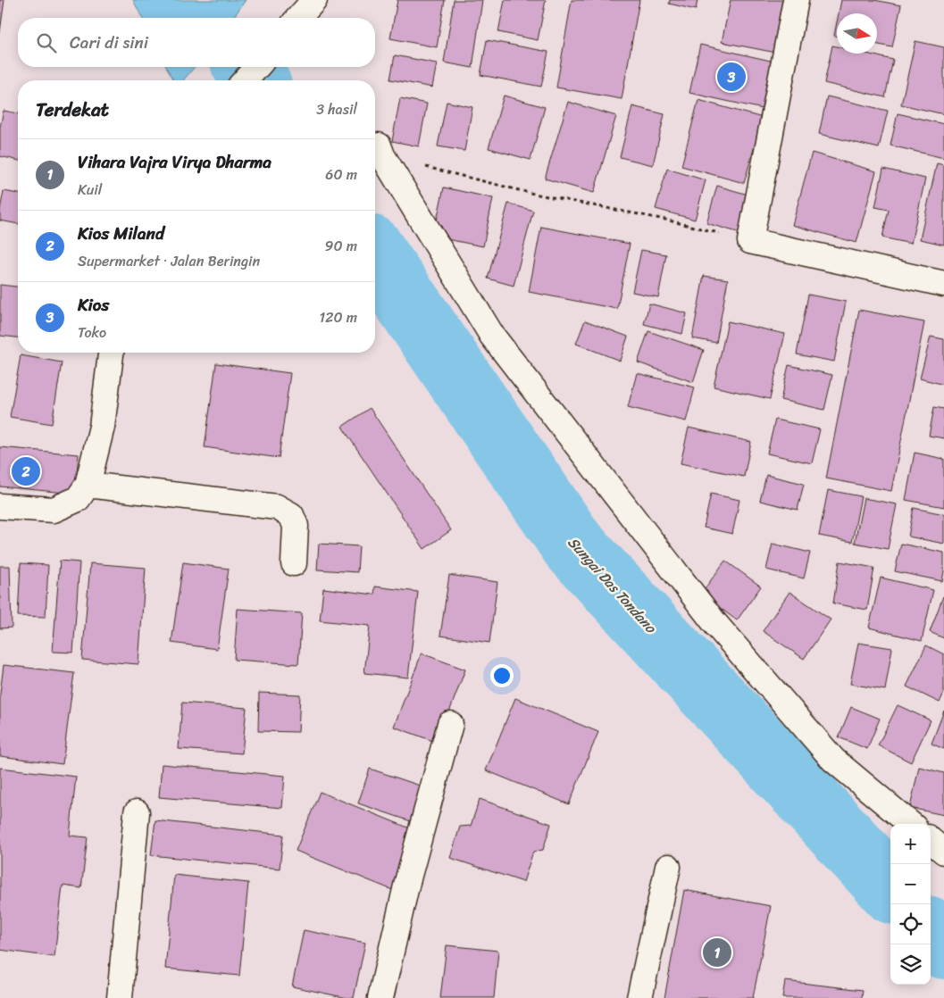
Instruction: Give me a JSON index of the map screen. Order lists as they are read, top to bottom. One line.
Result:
{"water":["Sungai Das Tondano"],"north":"right","page":{"search":"Cari di sini","pins":["3","2","1"],"heading":["Terdekat","3 hasil"],"list":[{"mark":"1","name":"Vihara Vajra Virya Dharma","note":"Kuil","value":"60 m"},{"mark":"2","name":"Kios Miland","note":"Supermarket · Jalan Beringin","value":"90 m"},{"mark":"3","name":"Kios","note":"Toko","value":"120 m"}],"map_buttons":["+","−"]}}
